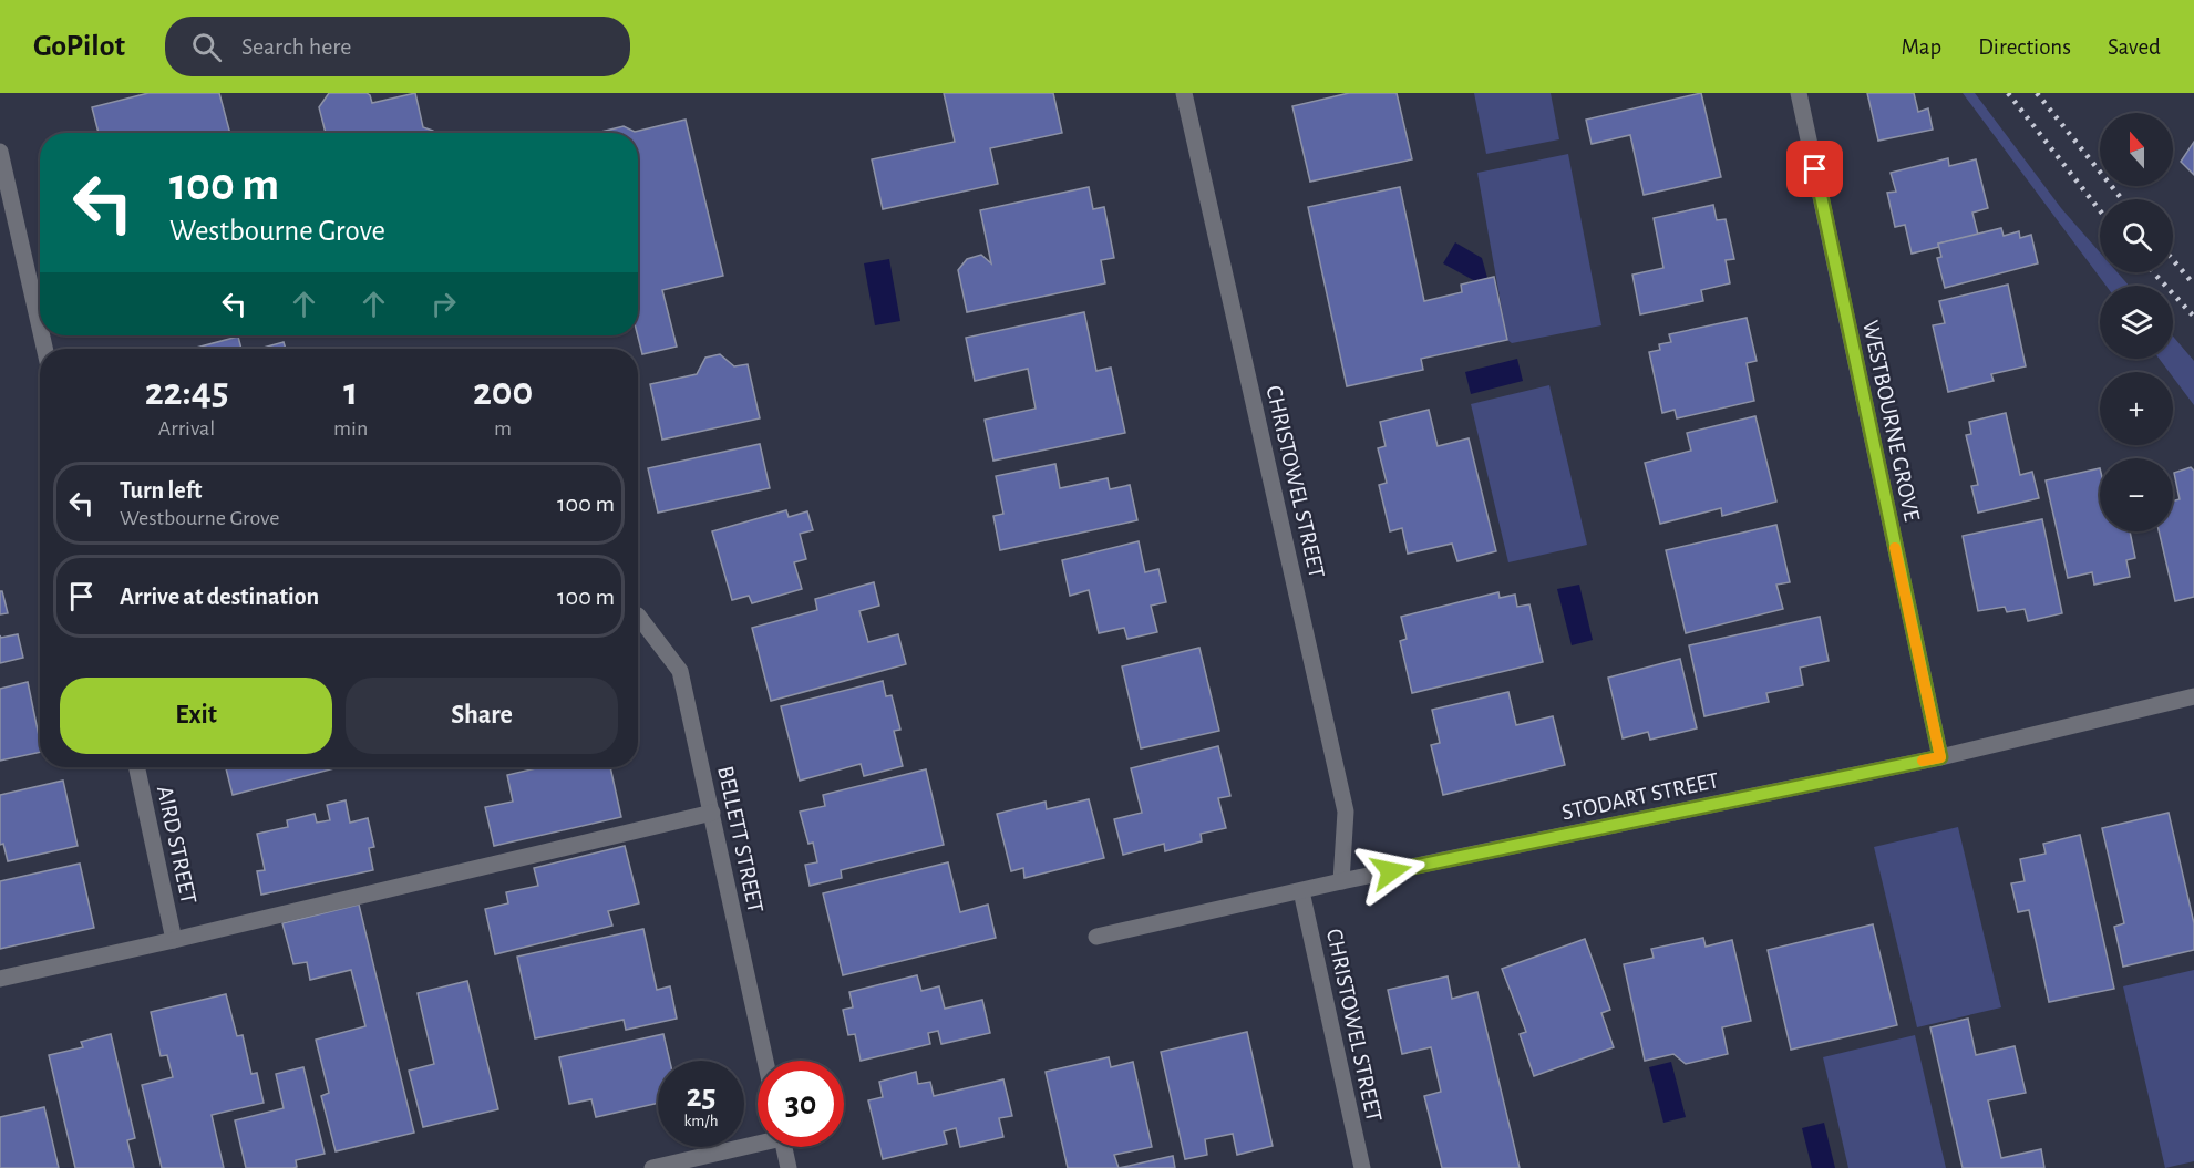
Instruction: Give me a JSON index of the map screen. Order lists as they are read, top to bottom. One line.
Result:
{"streets":{"street":["WESTBOURNE GROVE","CHRISTOWEL STREET","STODART STREET","BELLETT STREET","AIRD STREET"]},"crossings":[["WESTBOURNE GROVE","STODART STREET"],["CHRISTOWEL STREET","STODART STREET"]],"north":"top","page":{"header":"GoPilot","search":"Search here","nav":["Map","Directions","Saved"],"map_buttons":["+","−"],"turn":["100 m","Westbourne Grove"],"eta":["22:45","Arrival","1","min","200","m"],"list":[{"name":"Turn left","note":"Westbourne Grove","value":"100 m"},{"name":"Arrive at destination","value":"100 m"}],"buttons":["Exit","Share"],"speed":"25 km/h","limit":"30"}}
